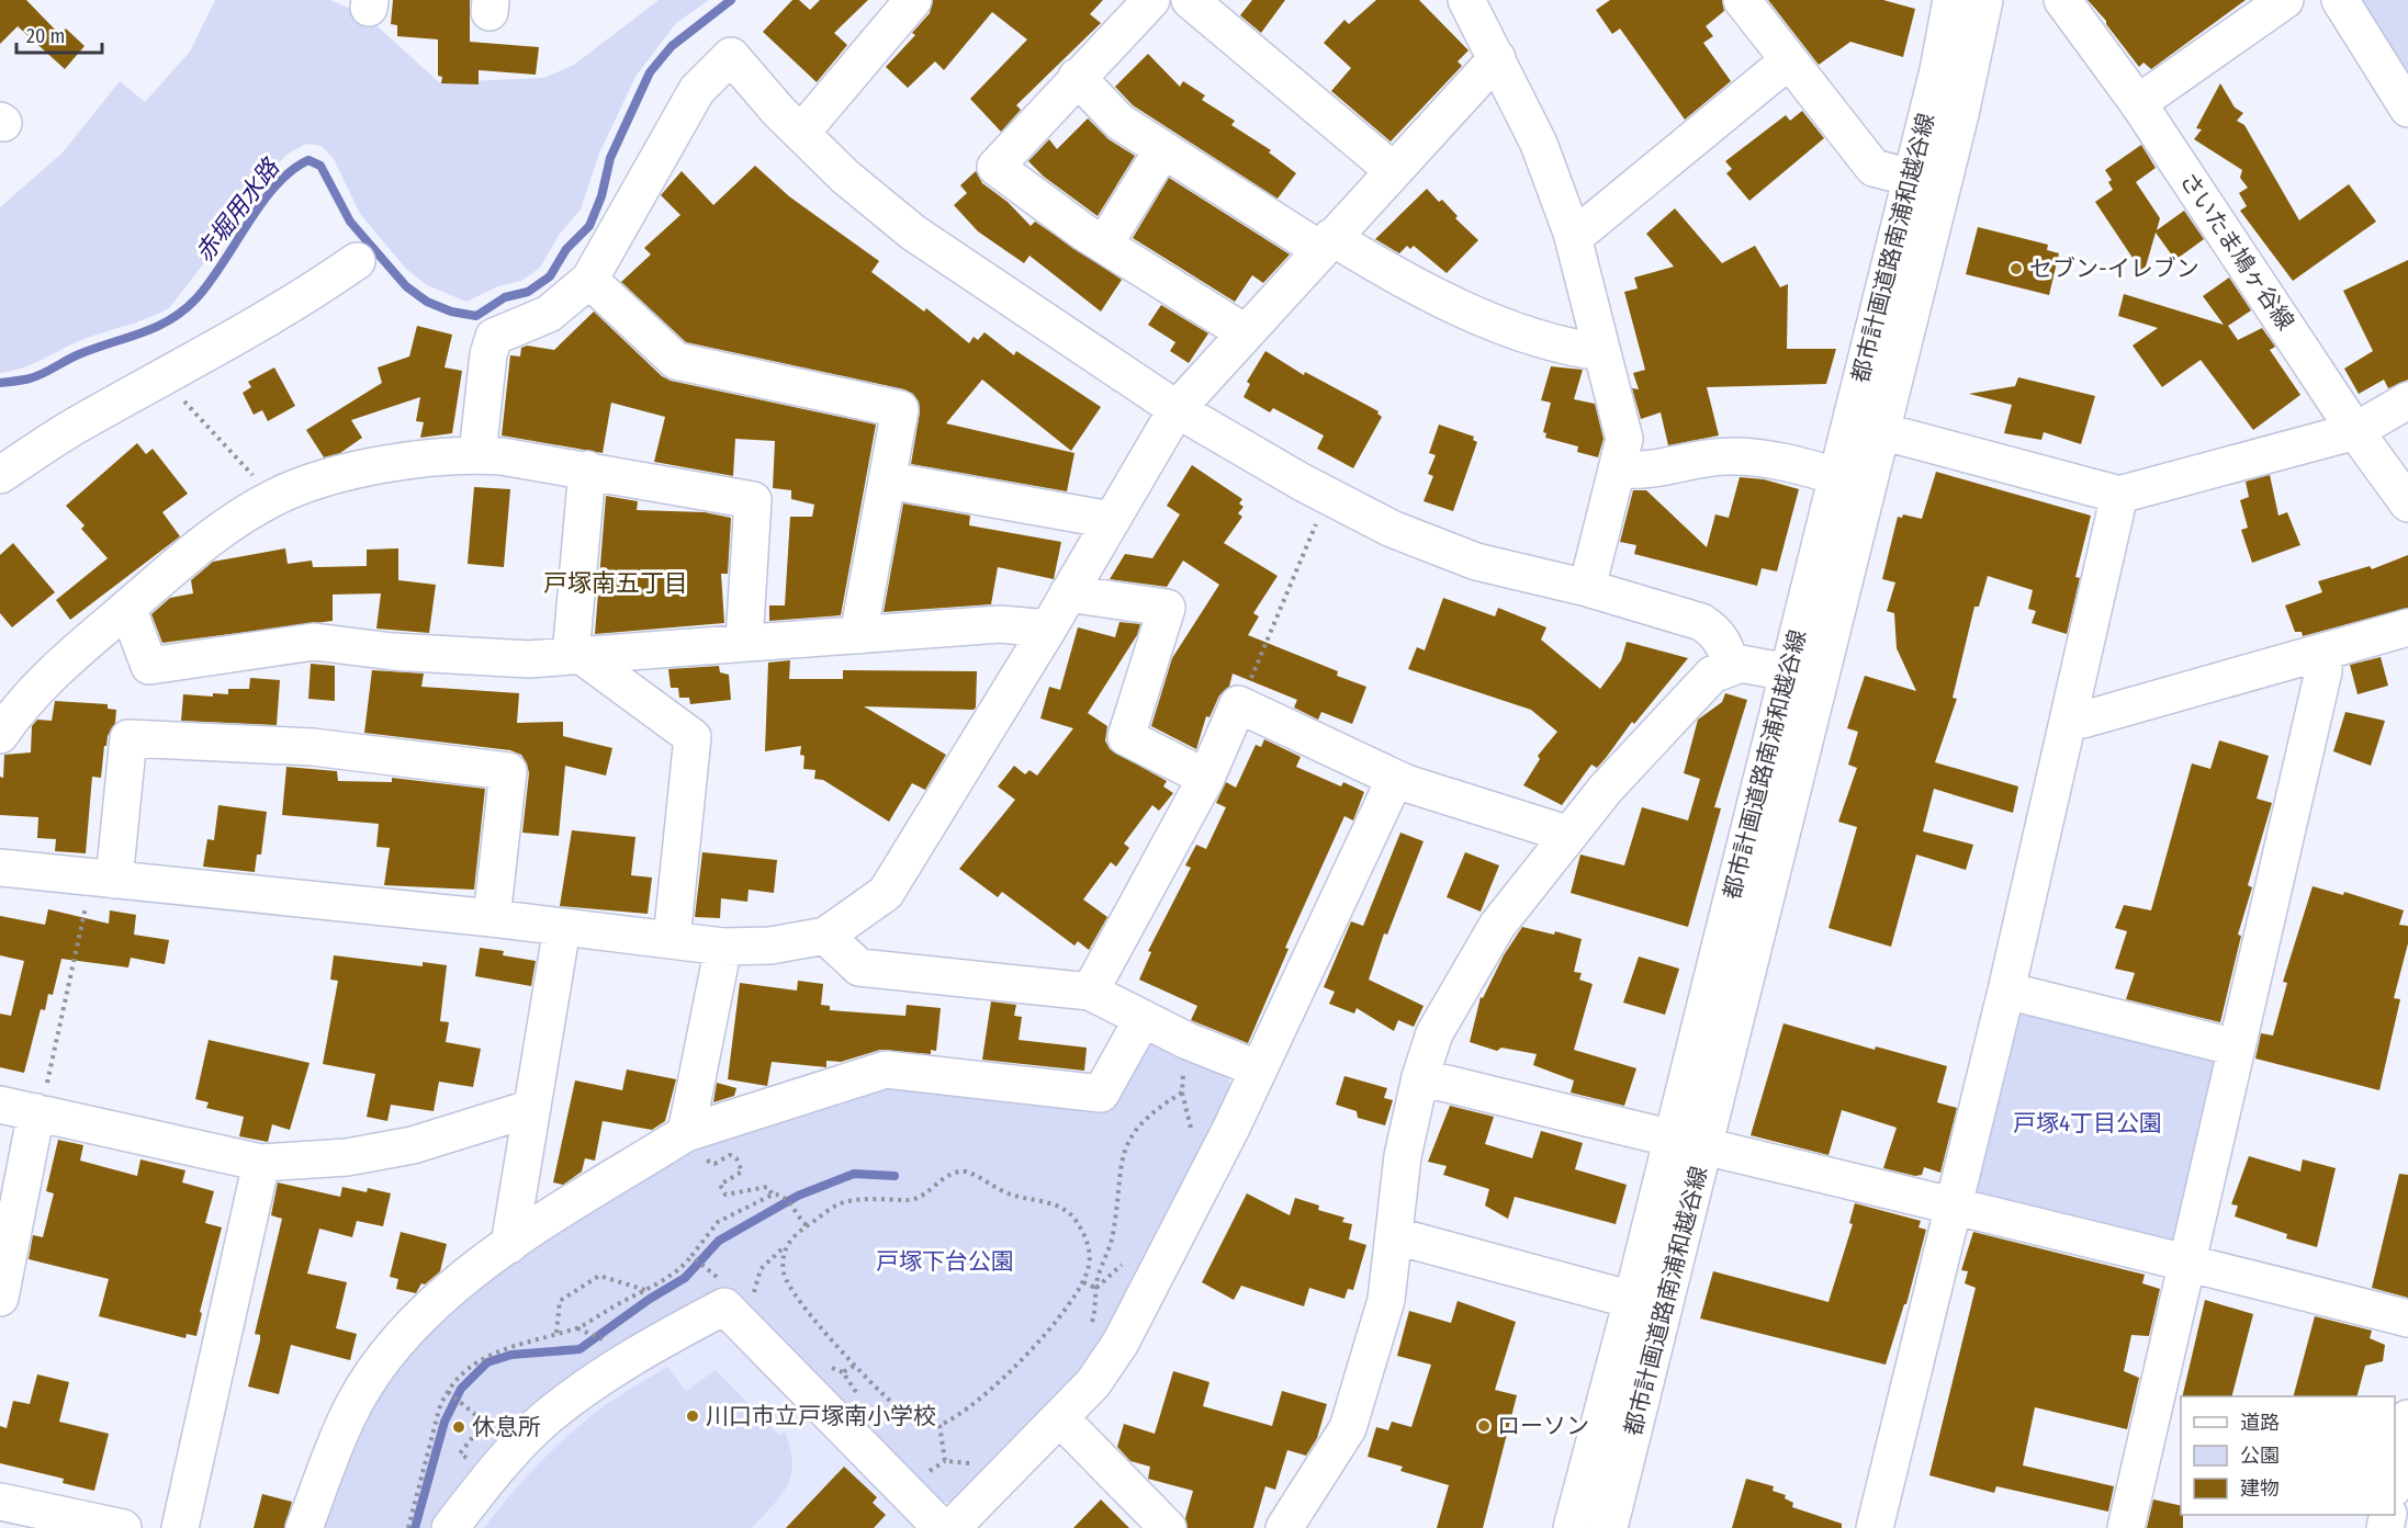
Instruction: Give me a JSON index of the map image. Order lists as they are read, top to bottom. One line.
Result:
{"streets":{"street":["都市計画道路南浦和越谷線","さいたま鳩ヶ谷線"]},"districts":["戸塚南五丁目"],"water":["赤堀用水路"],"parks":["戸塚4丁目公園","戸塚下台公園"],"places":["セブン-イレブン","川口市立戸塚南小学校","ローソン","休息所"],"legend":["道路","公園","建物"],"scale_bar":"20 m"}
